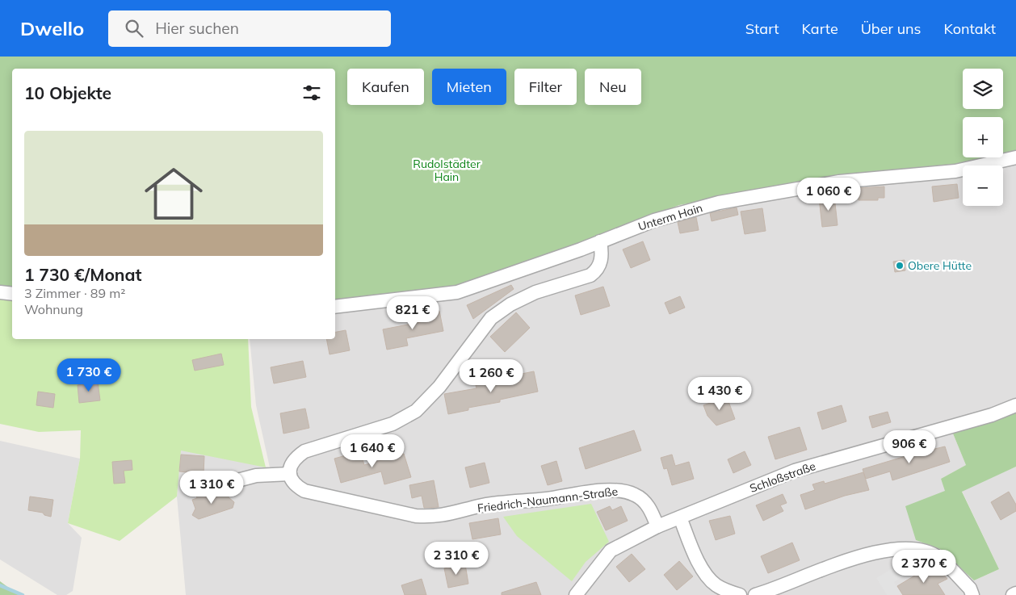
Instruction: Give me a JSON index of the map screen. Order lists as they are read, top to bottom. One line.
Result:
{"streets":{"street":["Unterm Hain","Schloßstraße","Friedrich-Naumann-Straße"]},"crossings":[["Schloßstraße","Friedrich-Naumann-Straße"]],"parks":["Rudolstädter Hain"],"places":["Obere Hütte"],"page":{"header":"Dwello","search":"Hier suchen","nav":["Start","Karte","Über uns","Kontakt"],"map_buttons":["+","−"],"chip":["Kaufen","Mieten","Filter","Neu"],"heading":"10 Objekte","list":[{"name":"1 730 €/Monat","note":"3 Zimmer · 89 m² · Wohnung"}],"price":["1 060 €","821 €","1 730 €","1 260 €","1 430 €","906 €","1 640 €","1 310 €","2 310 €","2 370 €"]}}
